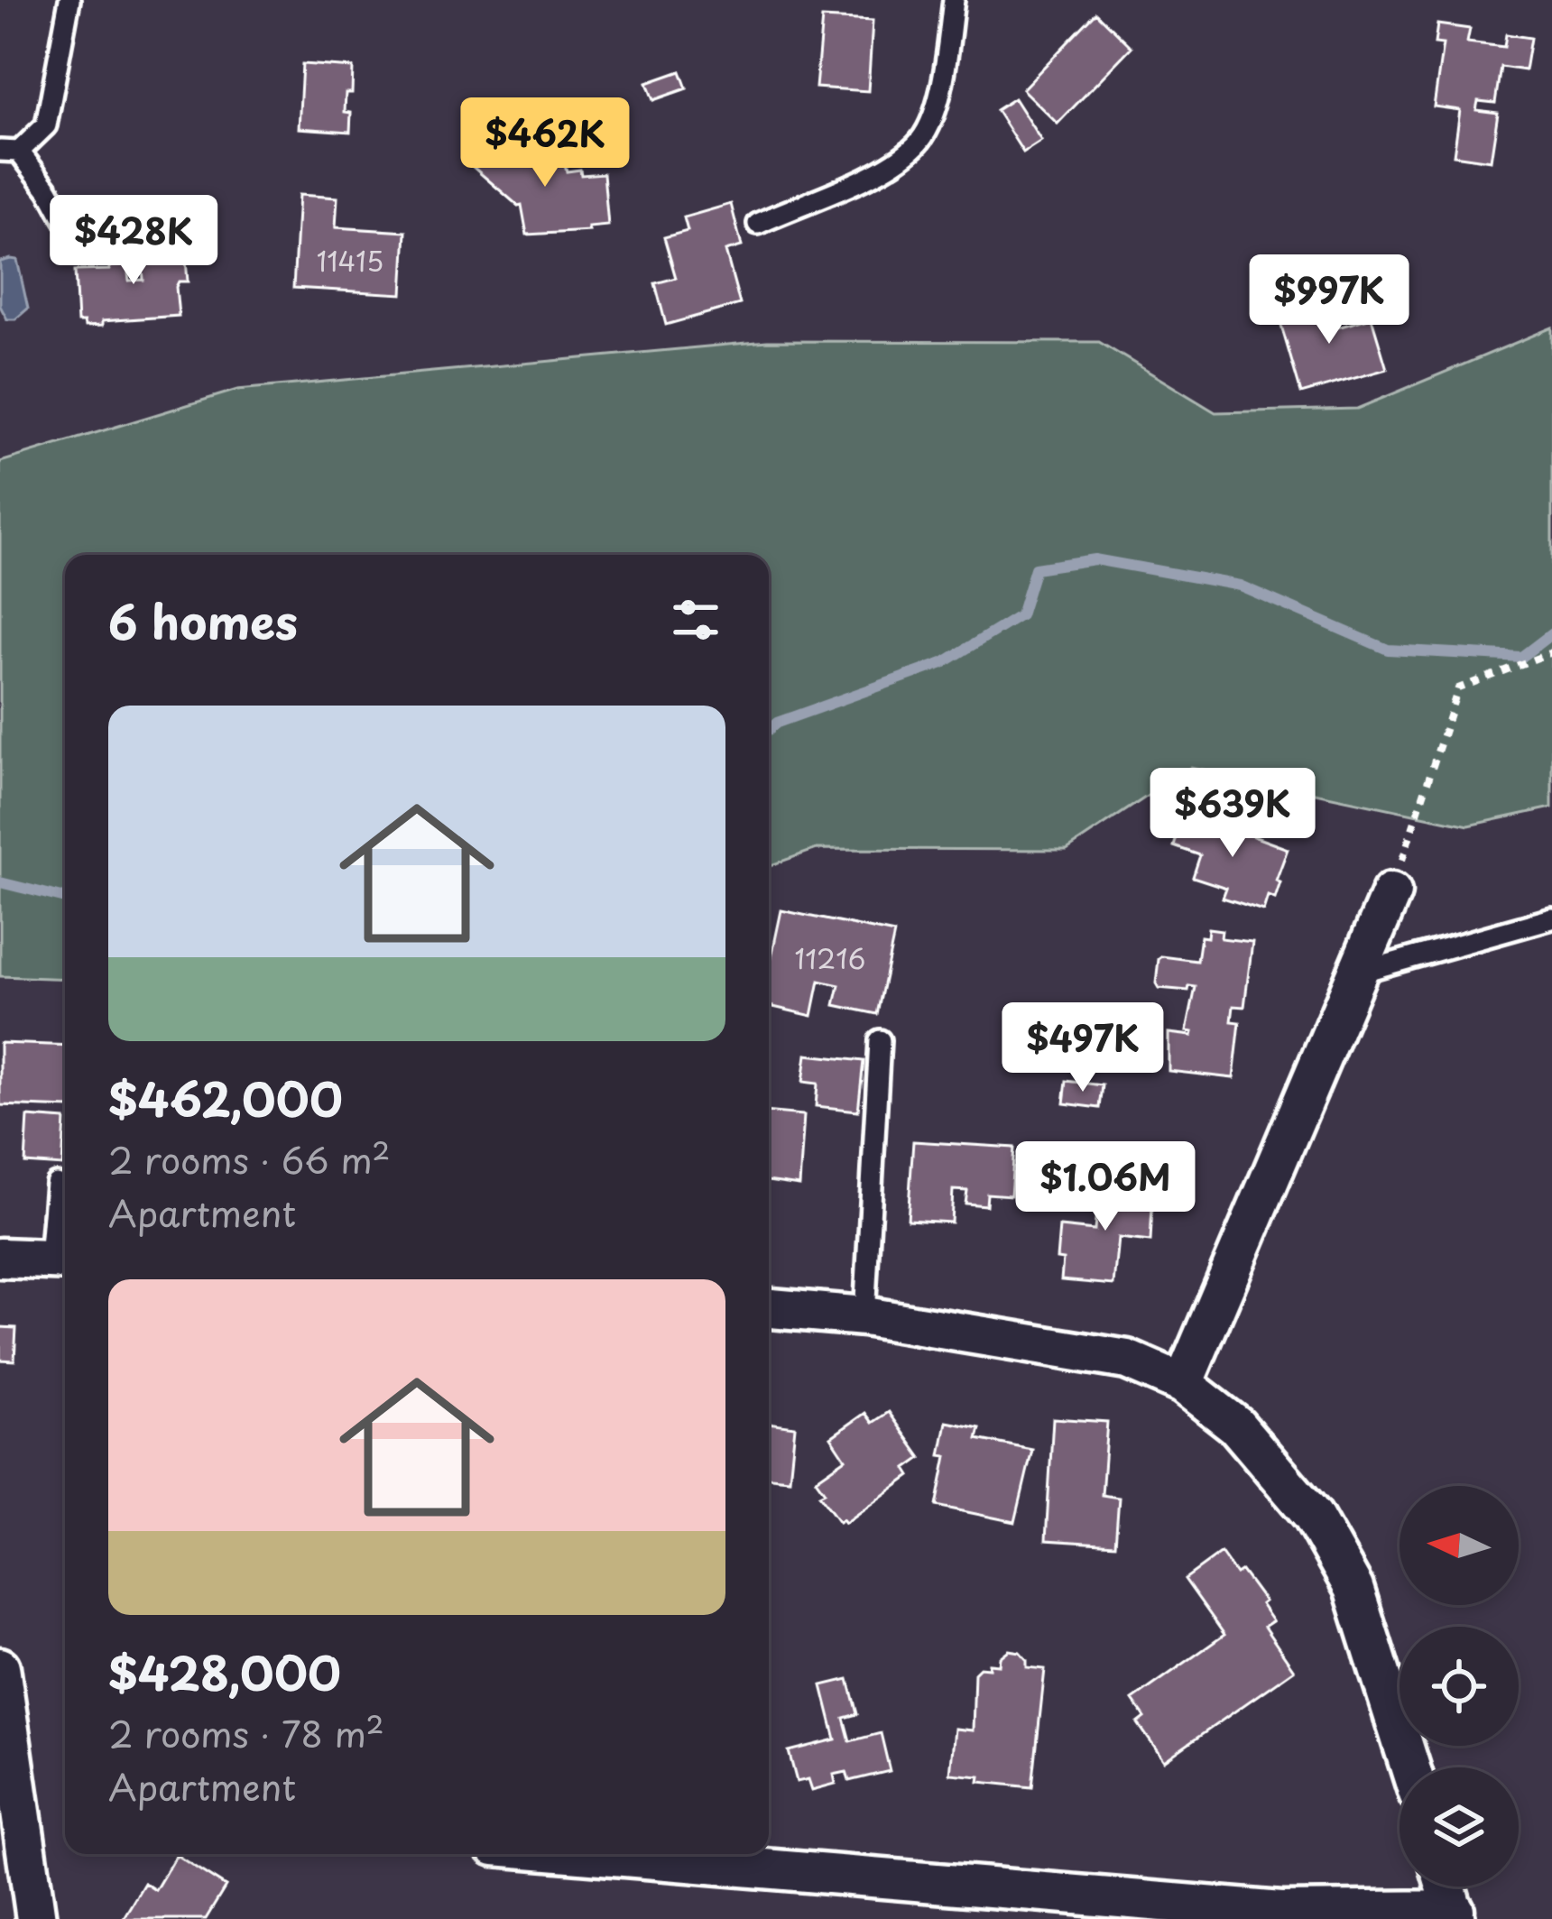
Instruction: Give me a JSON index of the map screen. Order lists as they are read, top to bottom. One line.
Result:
{"house_numbers":["11415","11216"],"north":"left","page":{"price":["$462K","$428K","$997K","$639K","$497K","$1.06M"],"heading":"6 homes","list":[{"name":"$462,000","note":"2 rooms · 66 m² · Apartment"},{"name":"$428,000","note":"2 rooms · 78 m² · Apartment"}]}}
